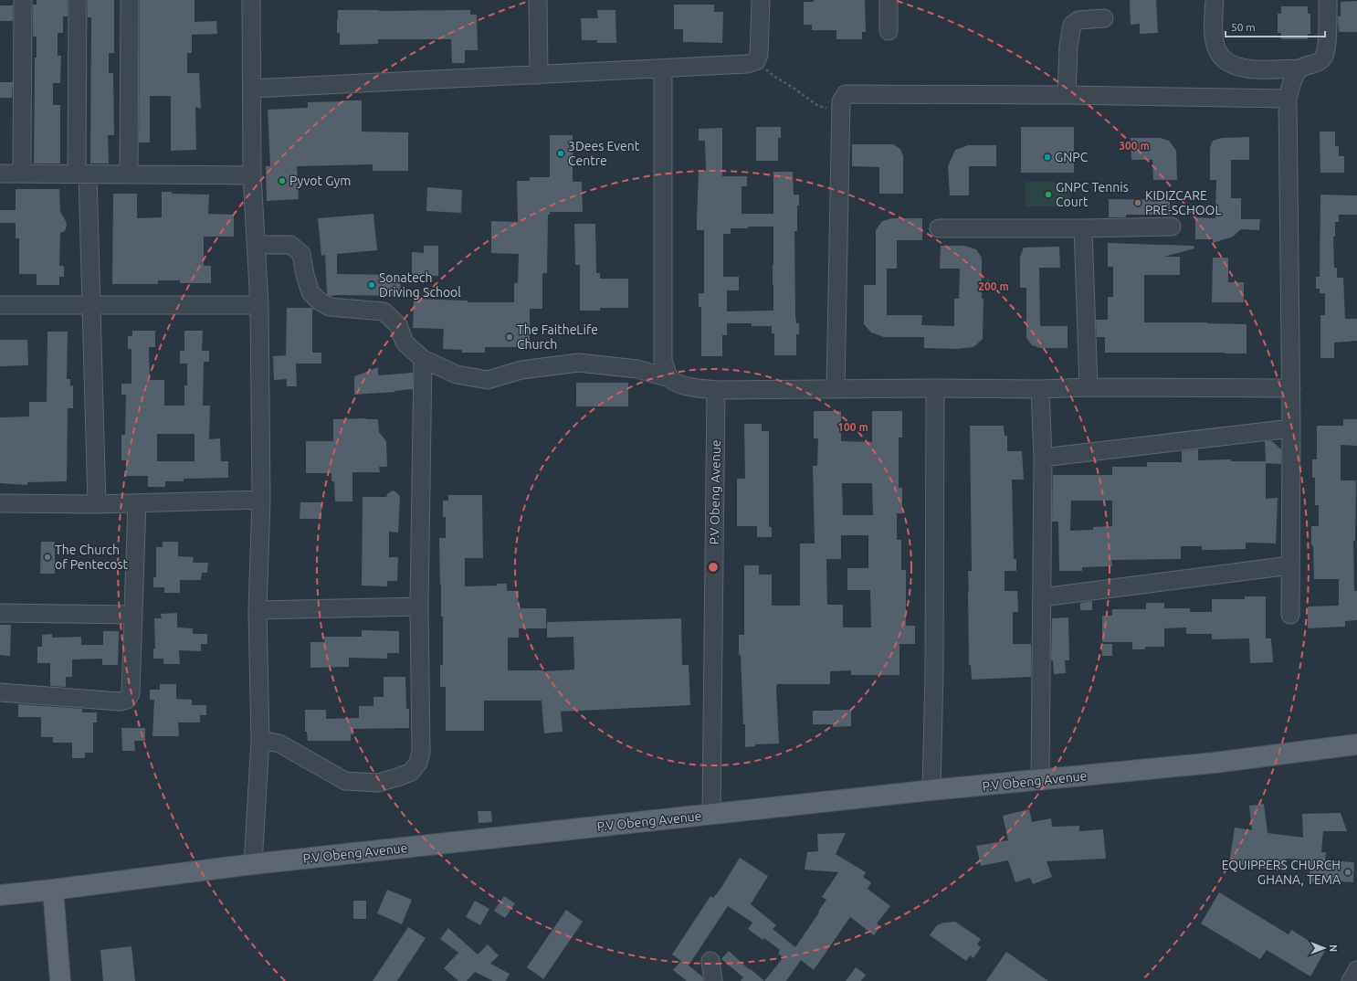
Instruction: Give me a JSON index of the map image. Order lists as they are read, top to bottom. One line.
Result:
{"streets":{"main road":["P.V Obeng Avenue"]},"places":["3Dees Event Centre","GNPC","Pyvot Gym","GNPC Tennis Court","KIDIZCARE PRE-SCHOOL","Sonatech Driving School","The FaitheLife Church","The Church of Pentecost","EQUIPPERS CHURCH GHANA, TEMA"],"scale_bar":"50 m","north":"right","rings":["300 m","200 m","100 m"]}
